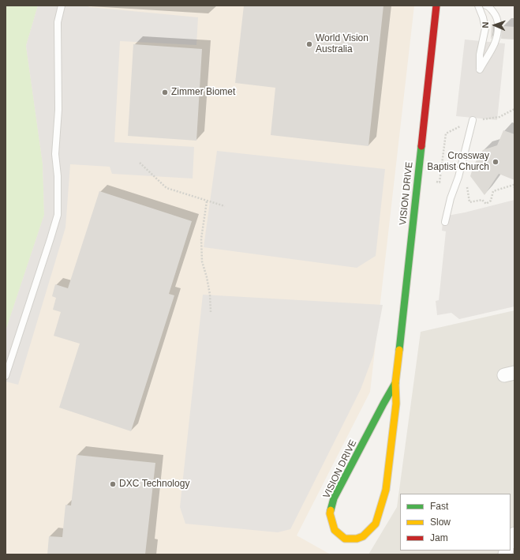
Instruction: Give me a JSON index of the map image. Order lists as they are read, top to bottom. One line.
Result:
{"streets":{"street":["VISION DRIVE"]},"places":["World Vision Australia","Zimmer Biomet","Crossway Baptist Church","DXC Technology"],"legend":["Fast","Slow","Jam"],"north":"left"}
